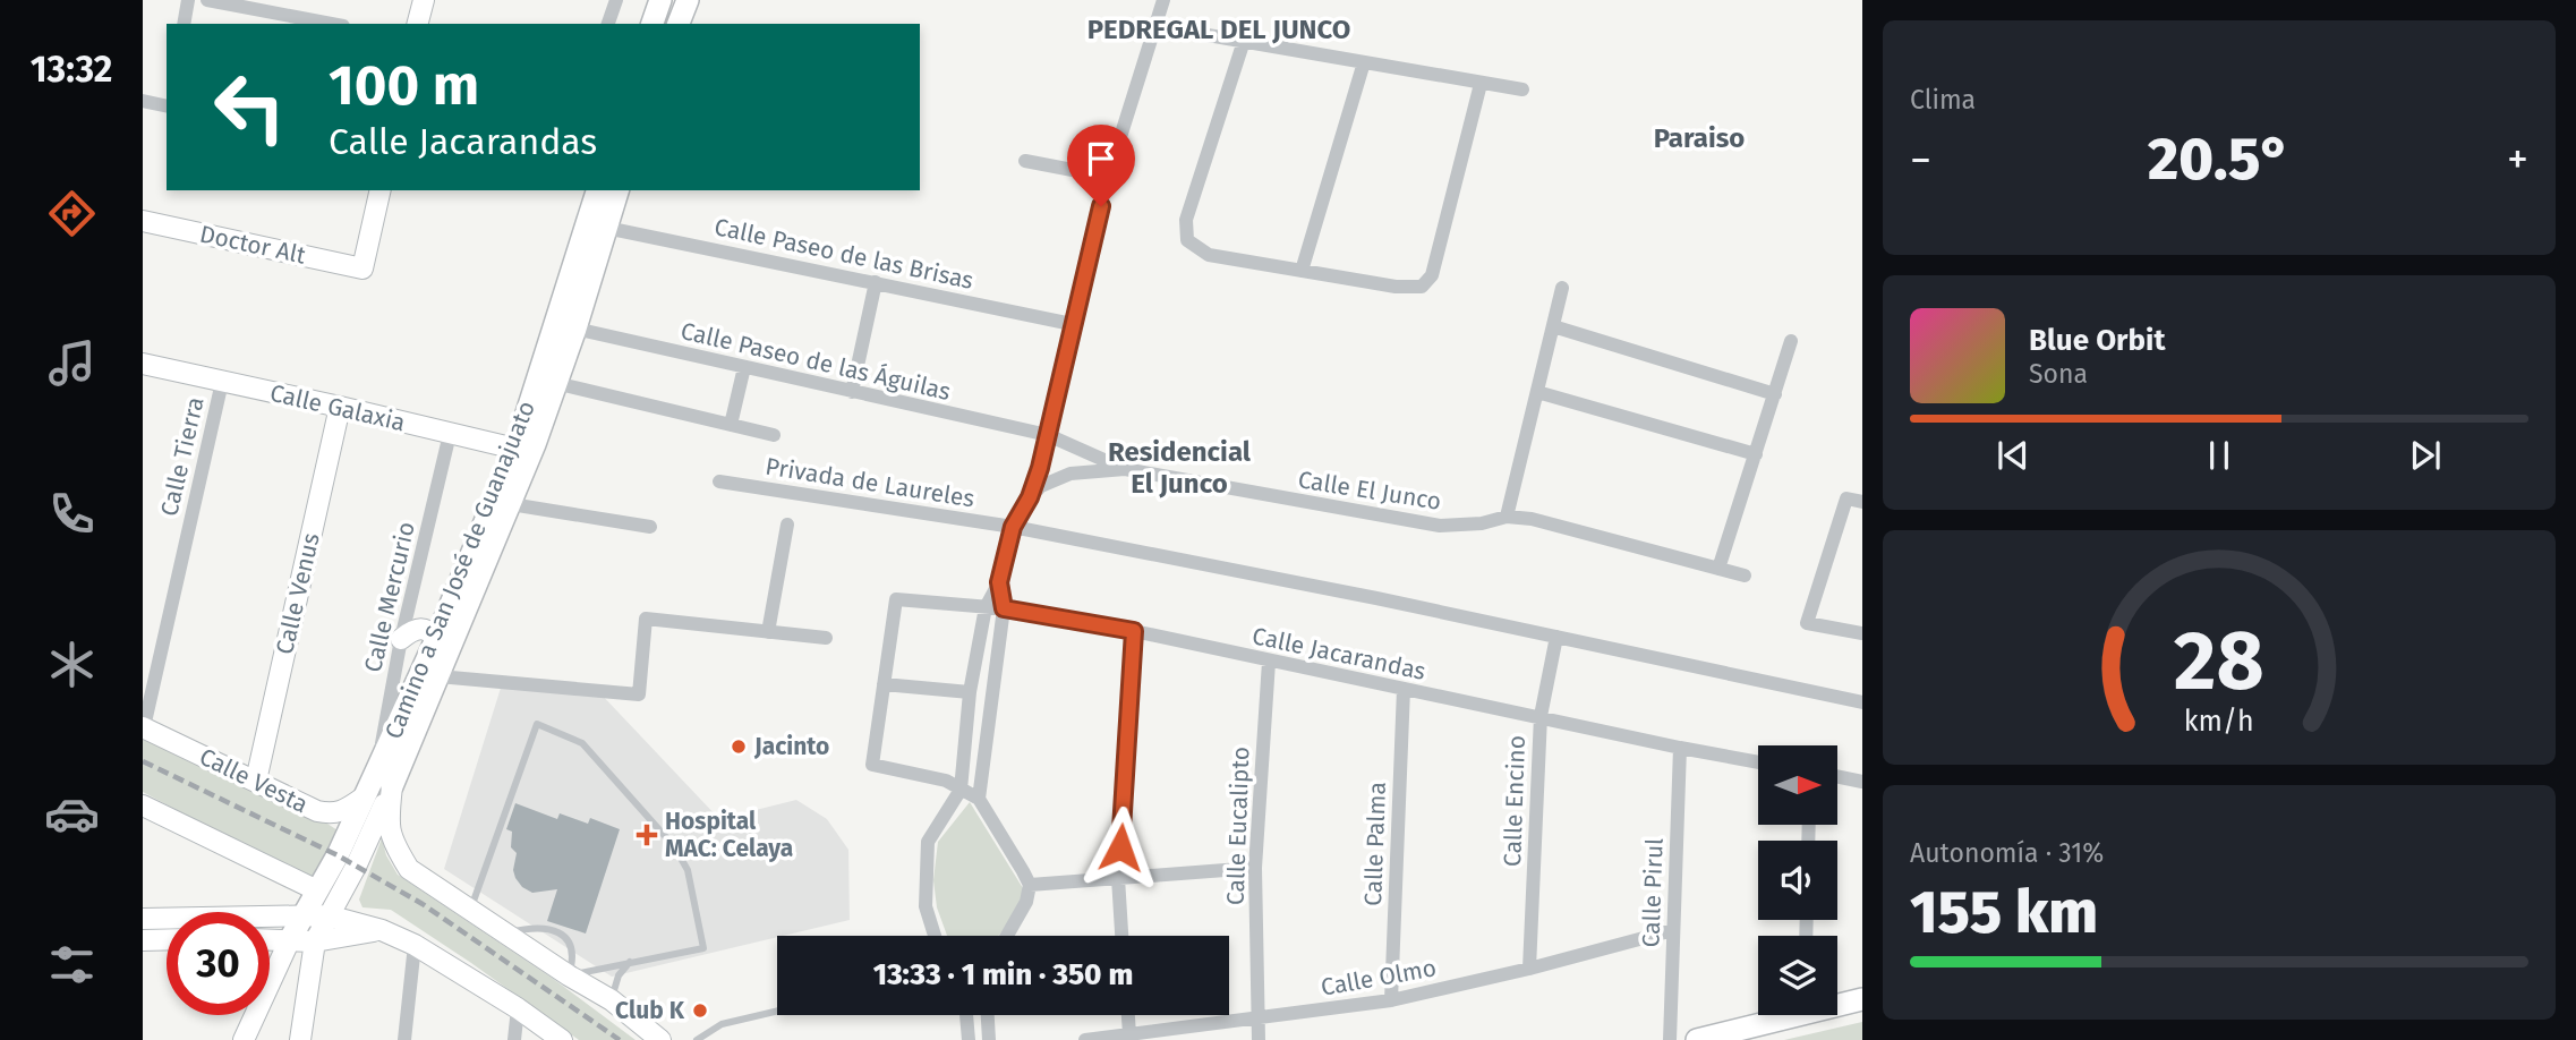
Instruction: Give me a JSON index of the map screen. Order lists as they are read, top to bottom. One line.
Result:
{"streets":{"main road":["Doctor Alt","Calle Galaxia","Camino a San José de Guanajuato","Calle Venus","Calle Vesta"],"street":["Calle Paseo de las Brisas","Calle Paseo de las Águilas","Calle Tierra","Privada de Laureles","Calle El Junco","Calle Mercurio","Calle Jacarandas","Calle Encino","Calle Eucalipto","Calle Palma","Calle Pirul","Calle Olmo"]},"crossings":[["Calle Paseo de las Brisas","Camino a San José de Guanajuato"],["Calle Paseo de las Águilas","Calle El Junco"],["Calle Paseo de las Águilas","Camino a San José de Guanajuato"],["Calle Galaxia","Calle Tierra"],["Calle Galaxia","Camino a San José de Guanajuato"],["Calle Galaxia","Calle Venus"],["Calle Galaxia","Calle Mercurio"],["Calle Tierra","Calle Vesta"],["Privada de Laureles","Calle Encino"],["Camino a San José de Guanajuato","Calle Mercurio"],["Camino a San José de Guanajuato","Calle Vesta"],["Calle Venus","Calle Vesta"],["Calle Jacarandas","Calle Encino"],["Calle Jacarandas","Calle Eucalipto"],["Calle Jacarandas","Calle Palma"],["Calle Jacarandas","Calle Pirul"],["Calle Encino","Calle Olmo"],["Calle Eucalipto","Calle Olmo"],["Calle Palma","Calle Olmo"],["Calle Pirul","Calle Olmo"]],"districts":["PEDREGAL DEL JUNCO","Paraiso","Residencial El Junco"],"places":{"other":["Jacinto","Club K"],"health":["Hospital MAC: Celaya"]},"north":"right","page":{"tabs":"13:32","tile":["Clima",["Autonomía · 31%","155 km"]],"turn":["100 m","Calle Jacarandas"],"heat":["−","20.5°","+"],"song":["Blue Orbit","Sona"],"limit":"30","trip":"13:33 · 1 min · 350 m","gauge":["28","km/h"]}}
